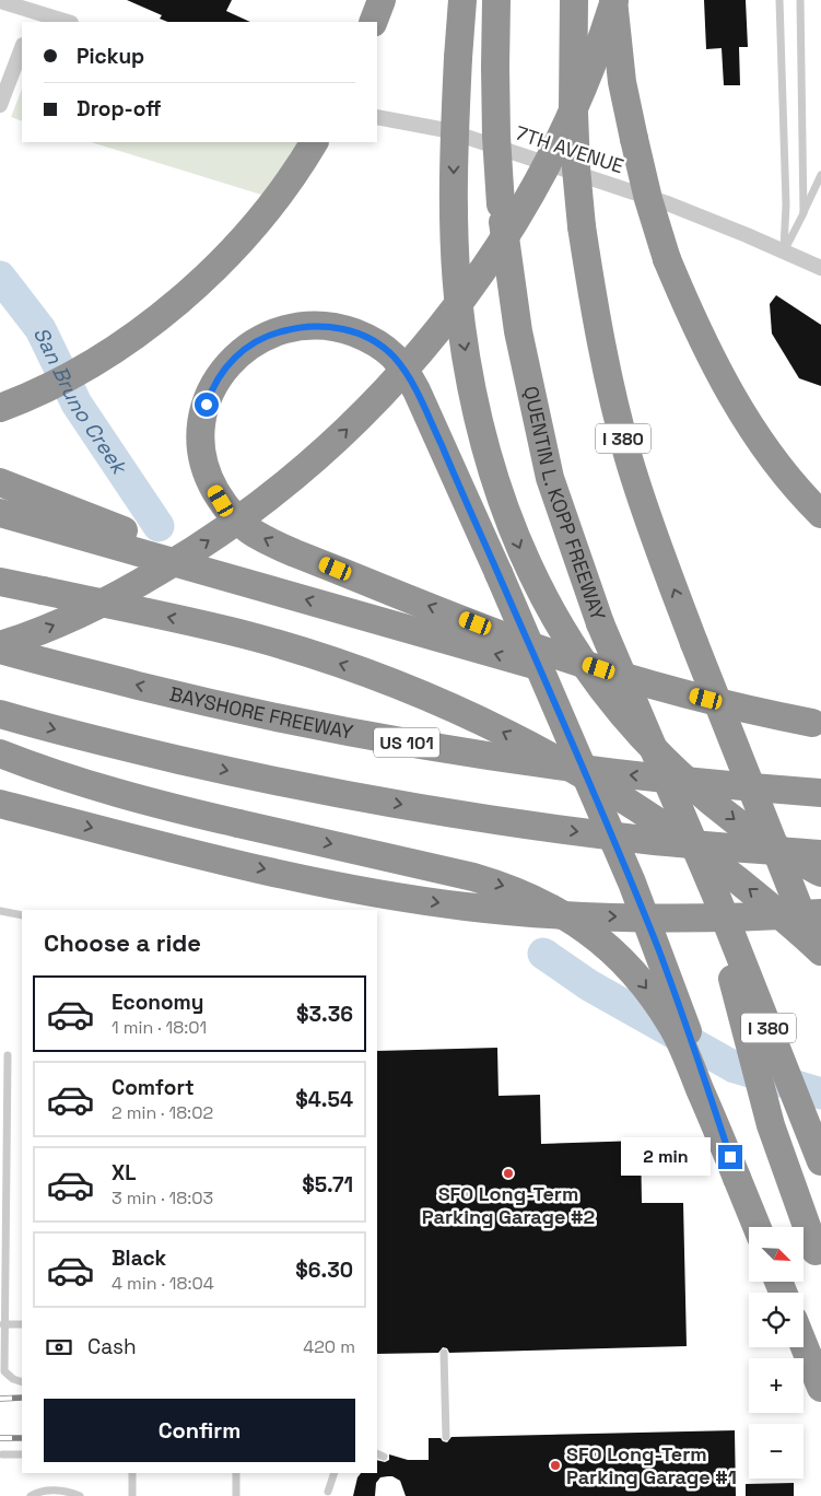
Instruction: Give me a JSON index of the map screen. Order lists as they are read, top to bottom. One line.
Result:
{"streets":{"highway":["I 380","QUENTIN L. KOPP FREEWAY","BAYSHORE FREEWAY","US 101"],"street":["7TH AVENUE"]},"water":["San Bruno Creek"],"places":["SFO Long-Term Parking Garage #2","SFO Long-Term Parking Garage #1"],"north":"bottom right","page":{"banner":["Pickup","Drop-off"],"heading":"Choose a ride","list":[{"name":"Economy","note":"1 min · 18:01","value":"$3.36"},{"name":"Comfort","note":"2 min · 18:02","value":"$4.54"},{"name":"XL","note":"3 min · 18:03","value":"$5.71"},{"name":"Black","note":"4 min · 18:04","value":"$6.30"}],"bubble":"2 min","map_buttons":["+","−"],"pay":["Cash","420 m"],"buttons":"Confirm"}}
